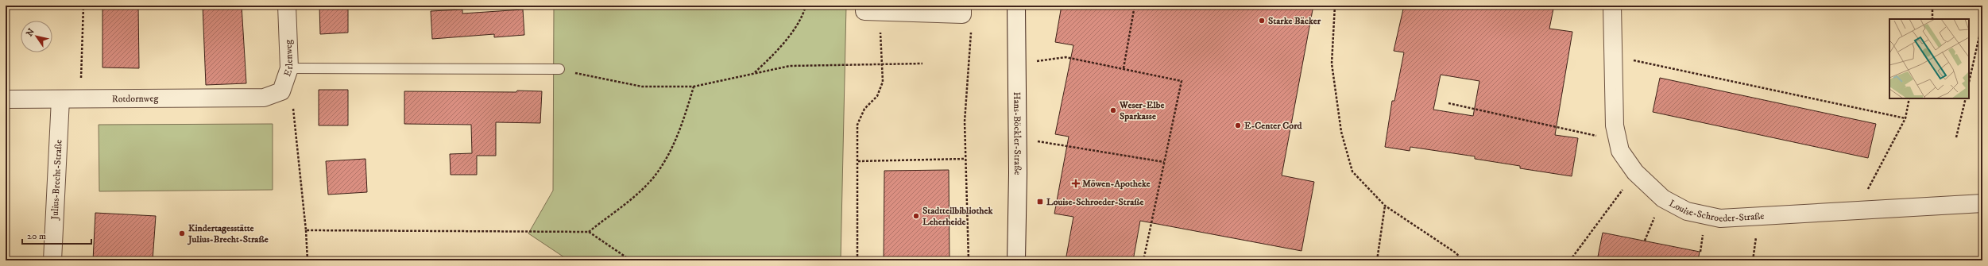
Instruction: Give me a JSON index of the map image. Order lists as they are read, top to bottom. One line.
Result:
{"streets":{"street":["Erlenweg","Rotdornweg","Hans-Böckler-Straße","Julius-Brecht-Straße","Louise-Schroeder-Straße"]},"crossings":[["Erlenweg","Rotdornweg"],["Rotdornweg","Julius-Brecht-Straße"]],"places":{"other":["Starke Bäcker","Weser-Elbe Sparkasse","E-Center Cord","Stadtteilbibliothek Leherheide","Kindertagesstätte Julius-Brecht-Straße"],"health":["Möwen-Apotheke"],"transit":["Louise-Schroeder-Straße"]},"scale_bar":"20 m","north":"top left"}
